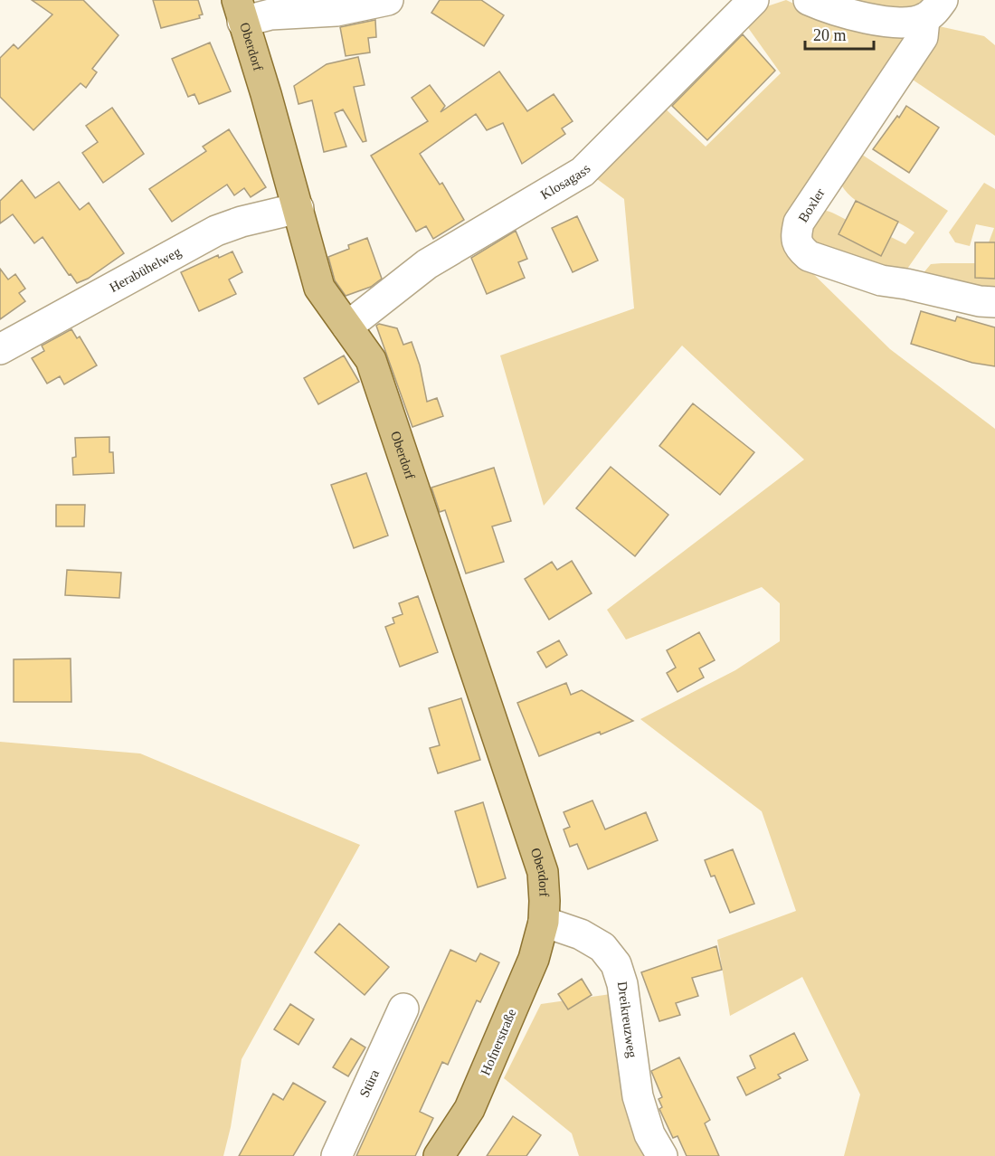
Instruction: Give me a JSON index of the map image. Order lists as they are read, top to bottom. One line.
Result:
{"streets":{"main road":["Oberdorf","Hofnerstraße"],"street":["Klosagass","Boxler","Herabühelweg","Dreikreuzweg","Stüra"]},"crossings":[["Oberdorf","Klosagass"],["Oberdorf","Herabühelweg"],["Oberdorf","Dreikreuzweg"],["Oberdorf","Hofnerstraße"],["Dreikreuzweg","Hofnerstraße"]],"scale_bar":"20 m"}
